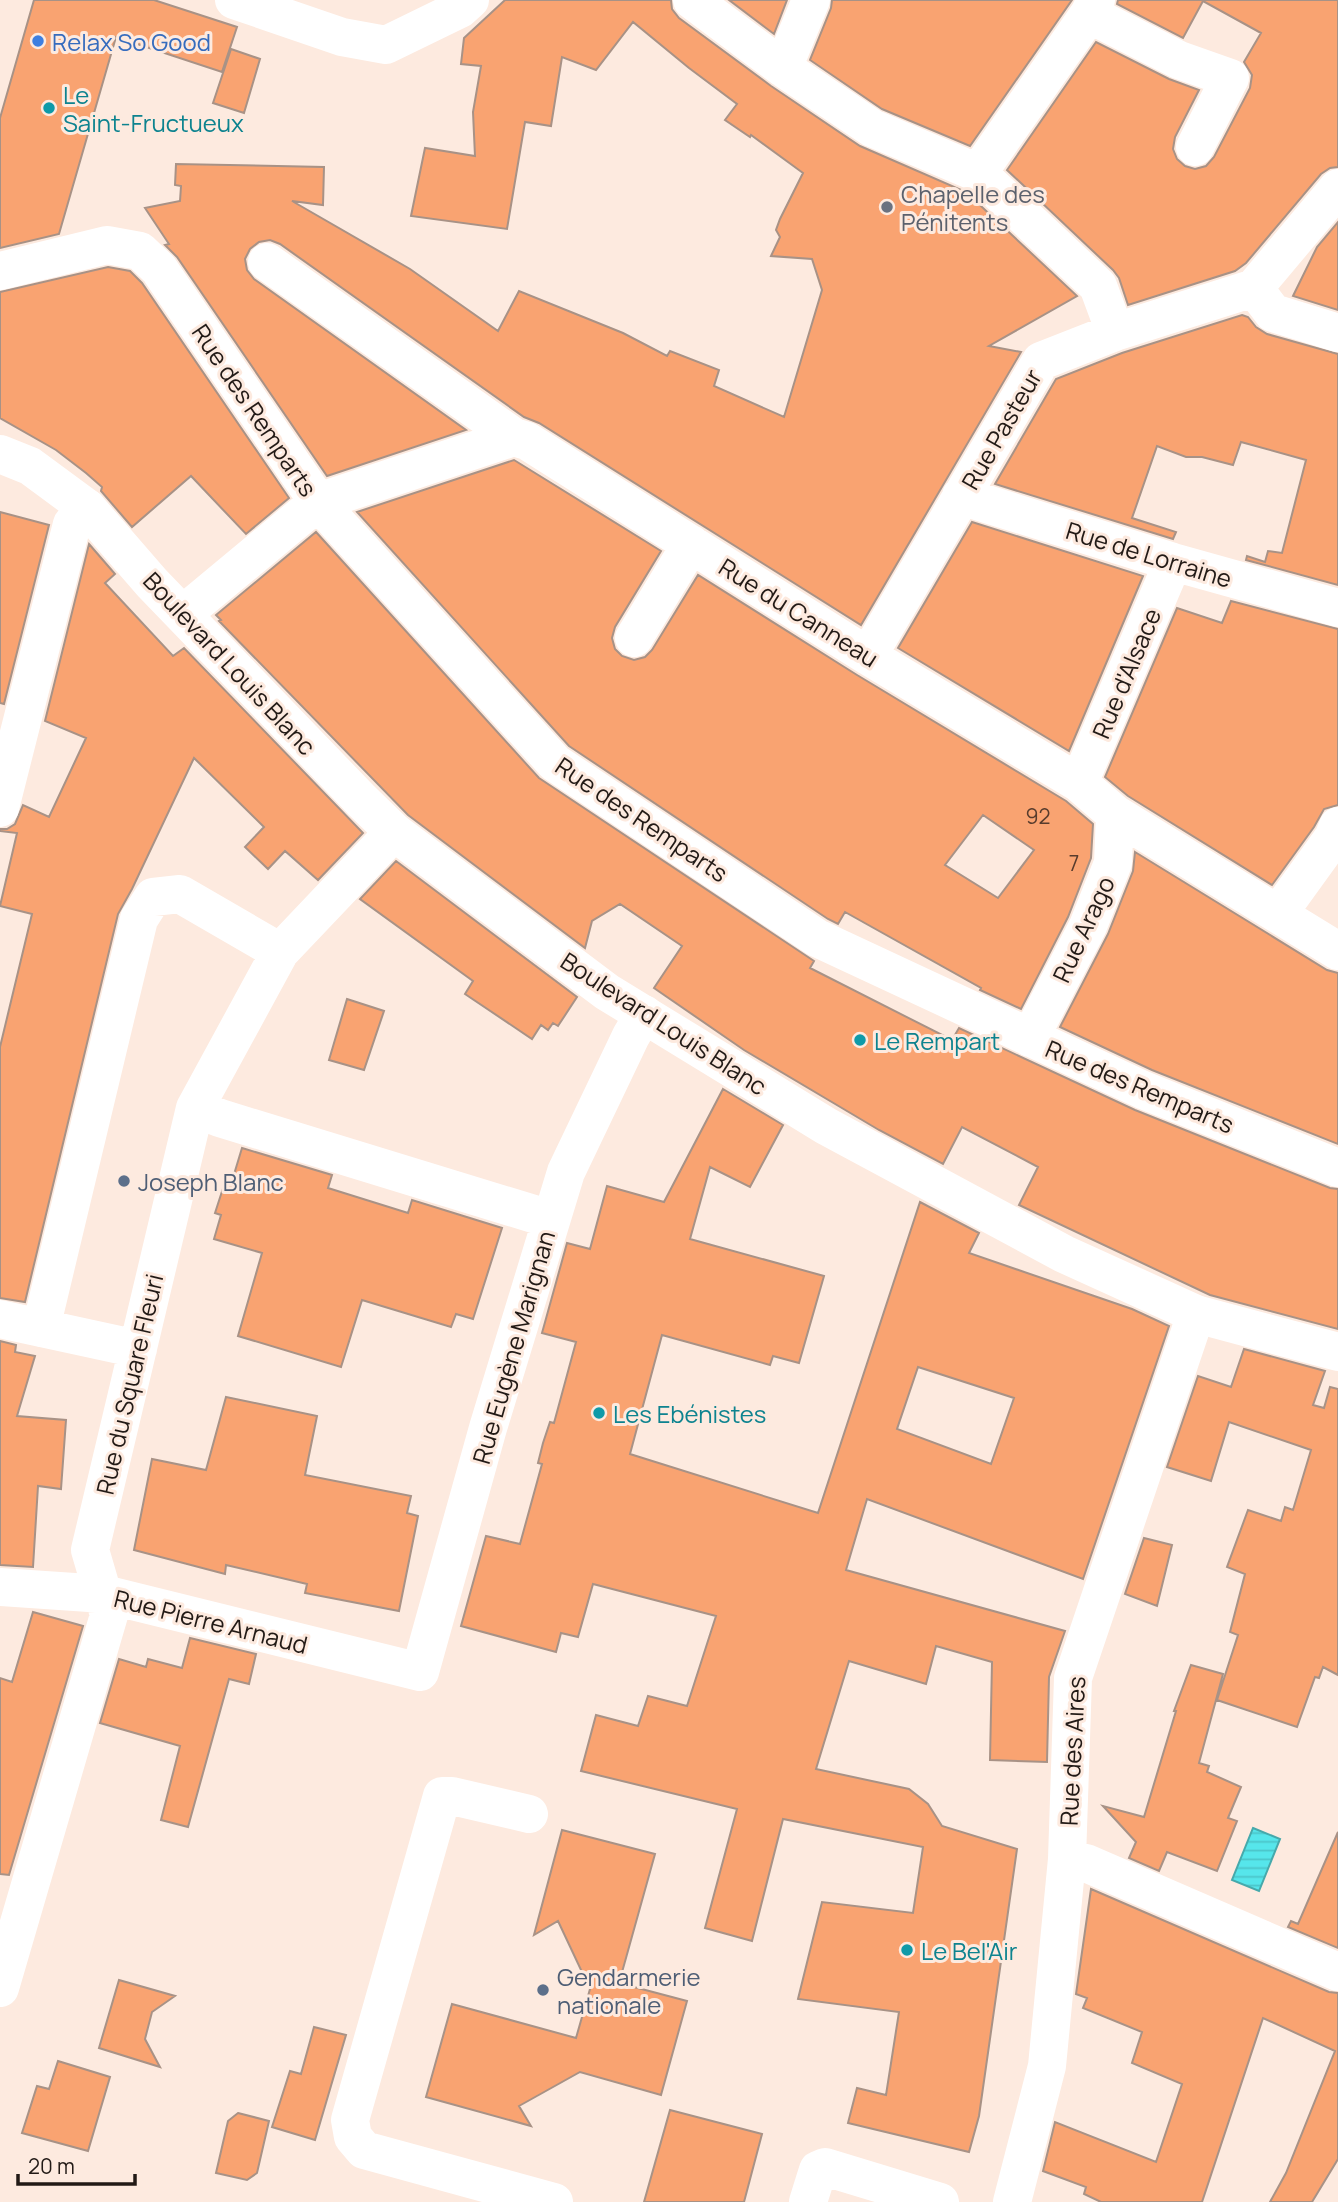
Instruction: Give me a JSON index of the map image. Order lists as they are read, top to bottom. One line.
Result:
{"streets":{"street":["Rue des Remparts","Rue Pasteur","Rue de Lorraine","Rue du Canneau","Boulevard Louis Blanc","Rue d'Alsace","Rue Arago","Rue Eugène Marignan","Rue du Square Fleuri","Rue Pierre Arnaud","Rue des Aires"]},"crossings":[["Rue des Remparts","Rue Arago"],["Rue Pasteur","Rue de Lorraine"],["Rue Pasteur","Rue du Canneau"],["Rue de Lorraine","Rue d'Alsace"],["Rue du Canneau","Rue d'Alsace"],["Rue du Canneau","Rue Arago"],["Boulevard Louis Blanc","Rue du Square Fleuri"],["Boulevard Louis Blanc","Rue des Aires"],["Rue Eugène Marignan","Rue du Square Fleuri"],["Rue Eugène Marignan","Rue Pierre Arnaud"],["Rue du Square Fleuri","Rue Pierre Arnaud"]],"places":["Relax So Good","Le Saint-Fructueux","Chapelle des Pénitents","Le Rempart","Joseph Blanc","Les Ebénistes","Le Bel'Air","Gendarmerie nationale"],"house_numbers":["92","7"],"scale_bar":"20 m"}
